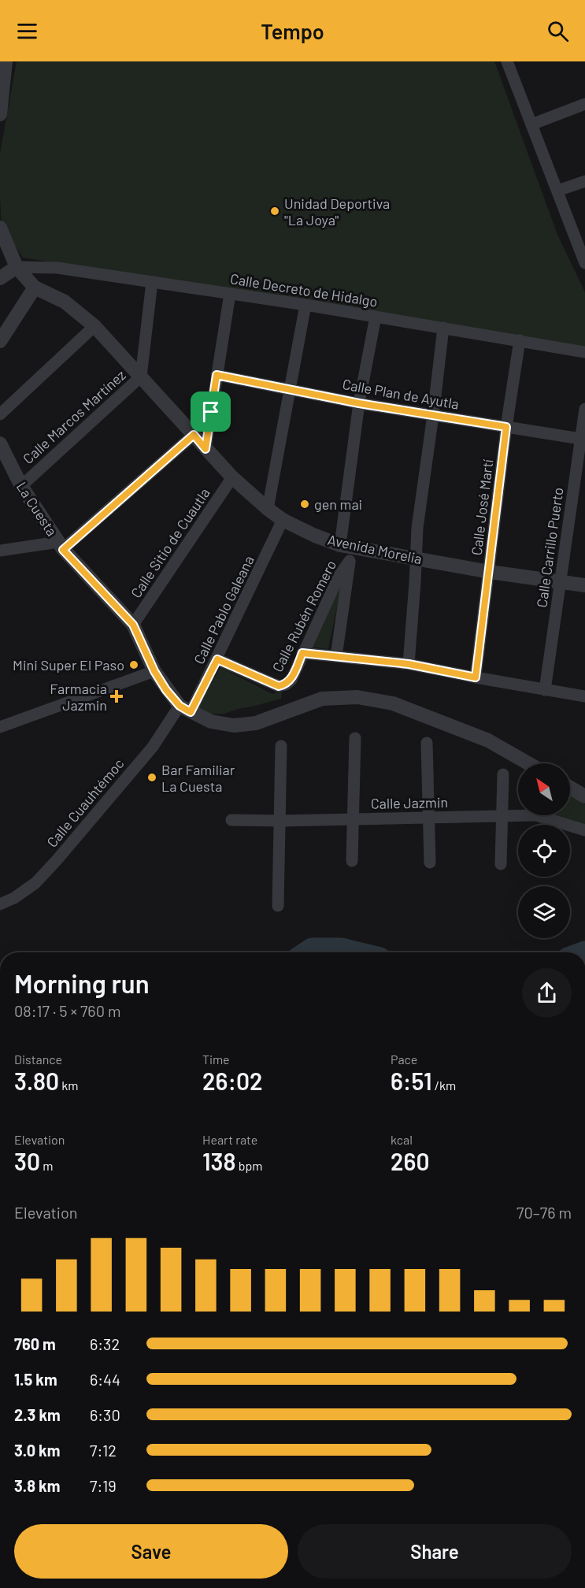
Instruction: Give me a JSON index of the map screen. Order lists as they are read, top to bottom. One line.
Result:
{"streets":{"street":["Calle Decreto de Hidalgo","Calle Plan de Ayutla","Calle Marcos Martínez","Calle José Martí","La Cuesta","Calle Sitio de Cuautla","Calle Carrillo Puerto","Avenida Morelia","Calle Pablo Galeana","Calle Rubén Romero","Calle Cuauhtémoc","Calle Jazmin"]},"crossings":[["Calle Decreto de Hidalgo","Calle Marcos Martínez"],["Calle Decreto de Hidalgo","Calle José Martí"],["Calle Plan de Ayutla","Calle José Martí"],["Calle Plan de Ayutla","Calle Carrillo Puerto"],["Calle Marcos Martínez","La Cuesta"],["Calle Marcos Martínez","Avenida Morelia"],["Calle José Martí","Avenida Morelia"],["La Cuesta","Calle Sitio de Cuautla"],["La Cuesta","Calle Pablo Galeana"],["La Cuesta","Calle Cuauhtémoc"],["Calle Sitio de Cuautla","Avenida Morelia"],["Calle Carrillo Puerto","Avenida Morelia"],["Avenida Morelia","Calle Pablo Galeana"],["Calle Pablo Galeana","Calle Rubén Romero"],["Calle Pablo Galeana","Calle Cuauhtémoc"]],"places":{"other":["Unidad Deportiva \"La Joya\"","gen mai","Mini Super El Paso","Bar Familiar La Cuesta"],"health":["Farmacia Jazmin"]},"north":"top left","page":{"header":"Tempo","heading":["Morning run","08:17 · 5 × 760 m"],"stats":[["Distance","3.80 km"],["Time","26:02"],["Pace","6:51 /km"],["Elevation","30 m"],["Heart rate","138 bpm"],["kcal","260"]],"chart":["Elevation","70–76 m"],"list":[{"name":"760 m","note":"6:32"},{"name":"1.5 km","note":"6:44"},{"name":"2.3 km","note":"6:30"},{"name":"3.0 km","note":"7:12"},{"name":"3.8 km","note":"7:19"}],"buttons":["Save","Share"]}}
